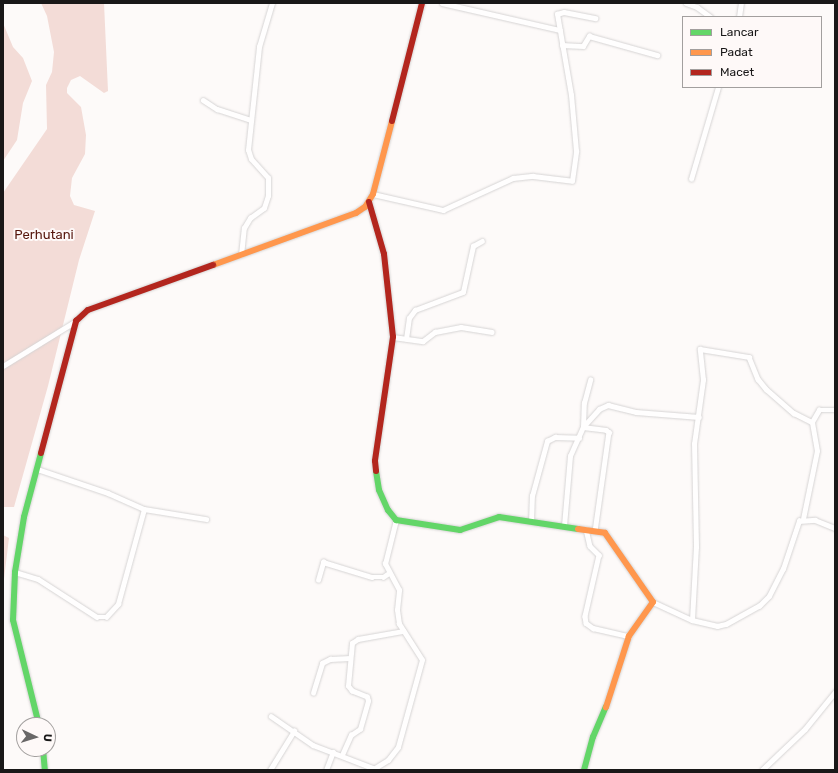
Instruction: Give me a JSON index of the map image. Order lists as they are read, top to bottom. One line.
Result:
{"parks":["Perhutani"],"legend":["Lancar","Padat","Macet"],"north":"right"}
